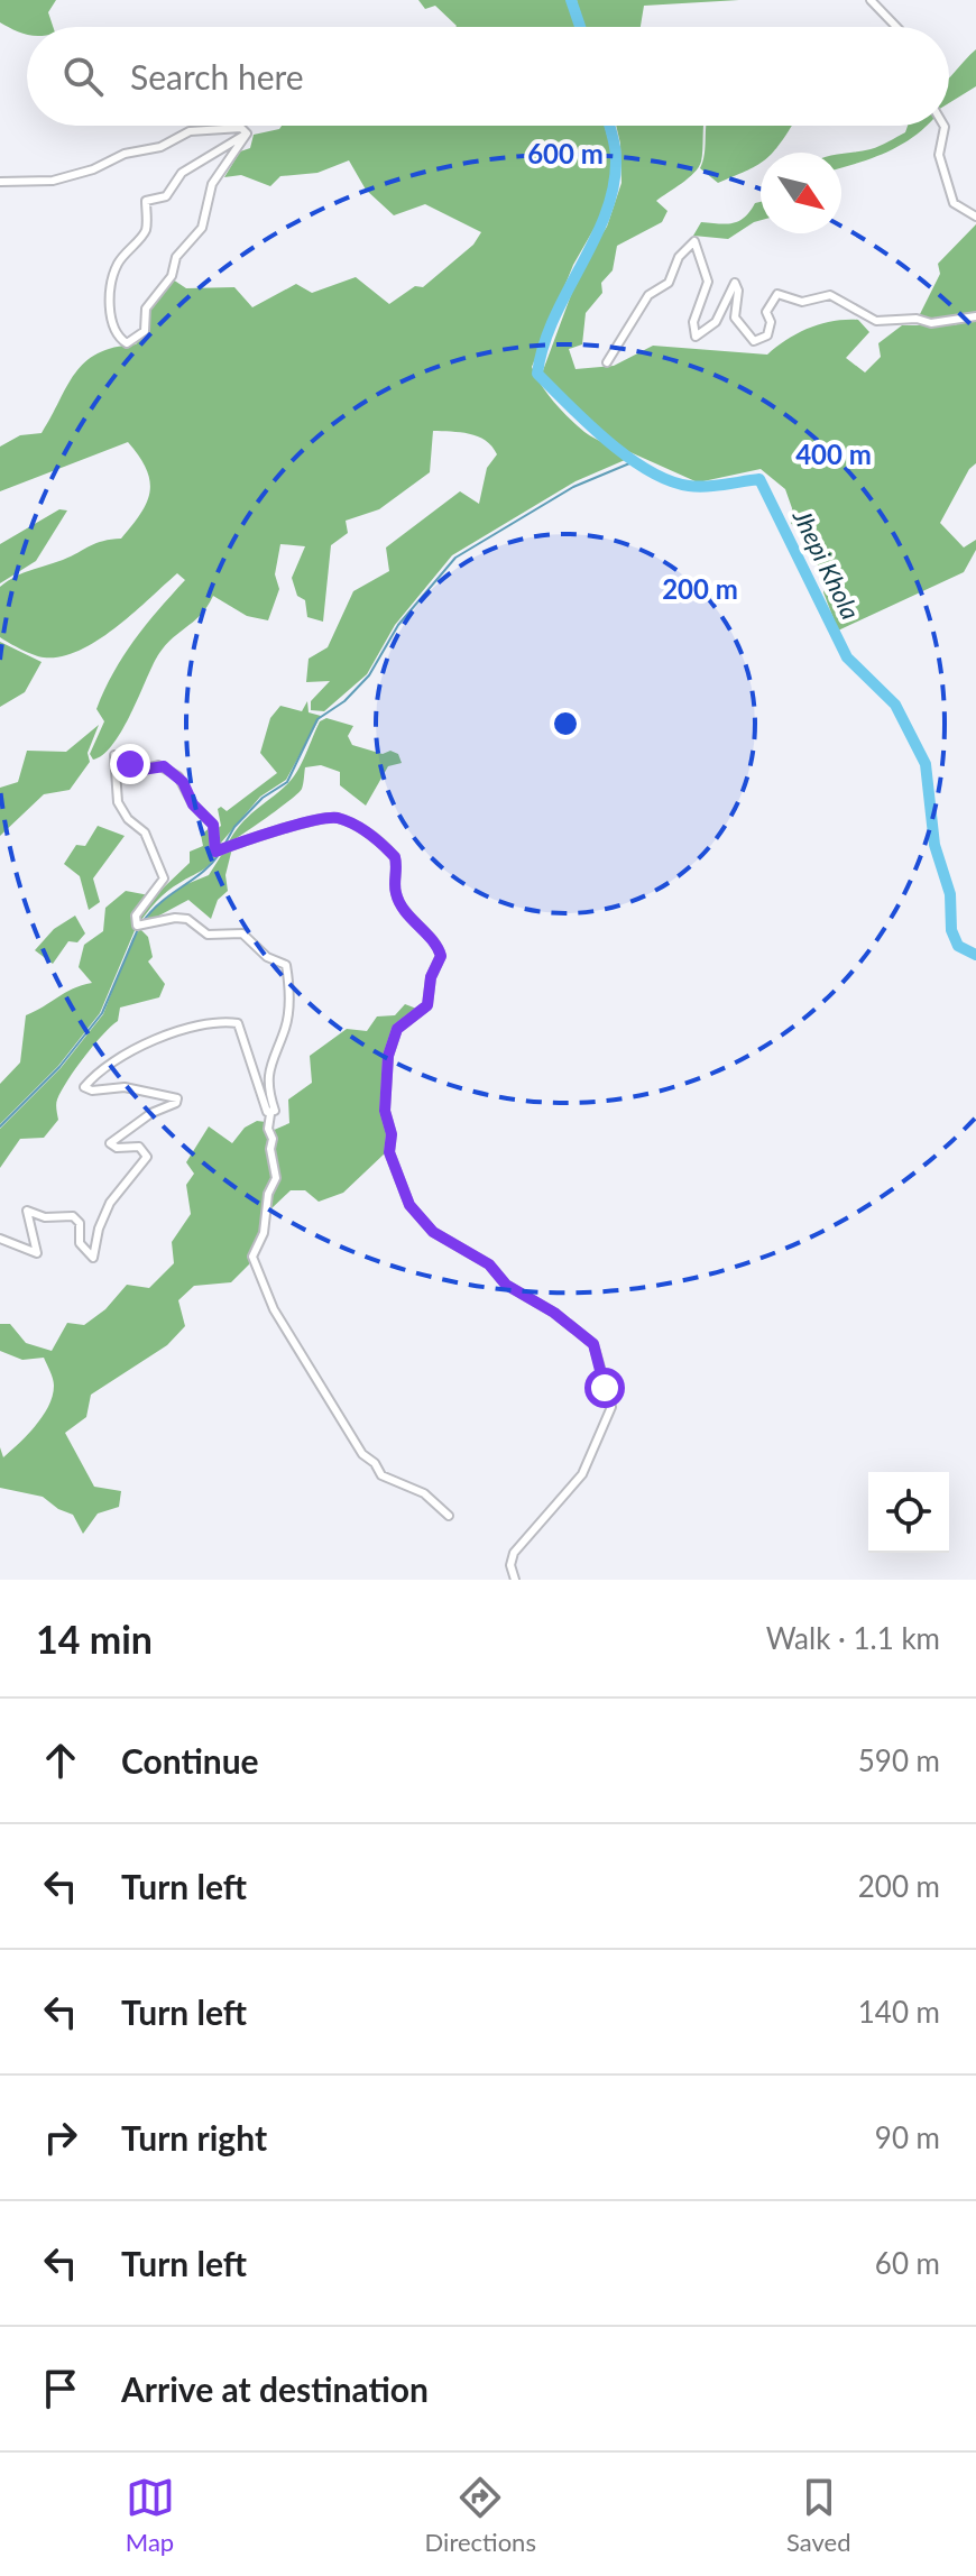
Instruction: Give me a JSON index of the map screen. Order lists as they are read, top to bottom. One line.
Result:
{"water":["Jhepi Khola"],"north":"bottom right","page":{"search":"Search here","heading":["14 min","Walk · 1.1 km"],"list":[["Continue","590 m"],["Turn left","200 m"],["Turn left","140 m"],["Turn right","90 m"],["Turn left","60 m"],"Arrive at destination"],"nav":["Map","Directions","Saved"]},"rings":["600 m","400 m","200 m"]}
